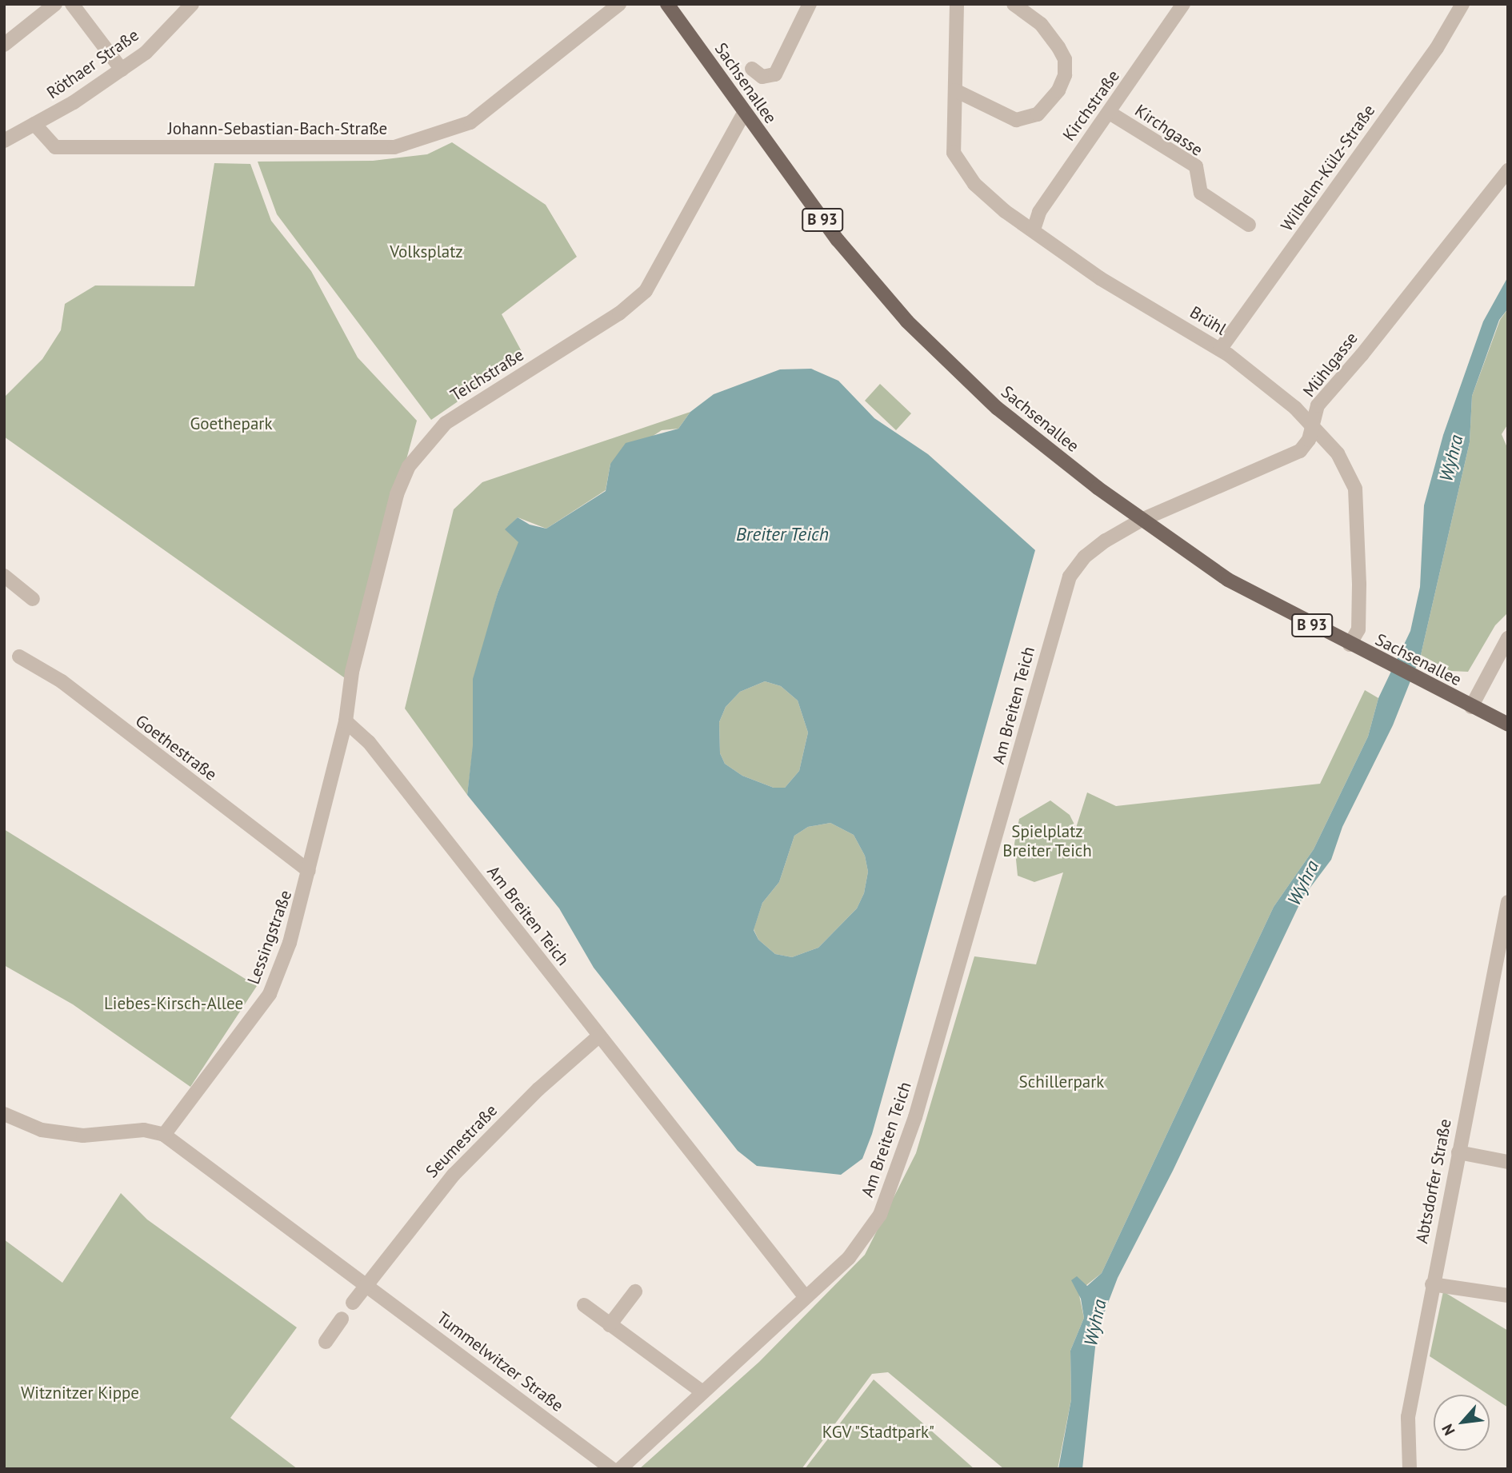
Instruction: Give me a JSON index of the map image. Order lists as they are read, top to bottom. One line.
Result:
{"streets":{"main road":["Sachsenallee","B 93"],"street":["Röthaer Straße","Kirchstraße","Johann-Sebastian-Bach-Straße","Kirchgasse","Wilhelm-Külz-Straße","Brühl","Mühlgasse","Teichstraße","Am Breiten Teich","Goethestraße","Lessingstraße","Seumestraße","Abtsdorfer Straße","Tummelwitzer Straße"]},"crossings":[["Röthaer Straße","Johann-Sebastian-Bach-Straße"],["Sachsenallee","Brühl"],["Sachsenallee","Mühlgasse"],["Sachsenallee","Teichstraße"],["Sachsenallee","Am Breiten Teich"],["Kirchstraße","Kirchgasse"],["Kirchstraße","Brühl"],["Wilhelm-Külz-Straße","Brühl"],["Brühl","Mühlgasse"],["Mühlgasse","Am Breiten Teich"],["Teichstraße","Am Breiten Teich"],["Teichstraße","Lessingstraße"],["Am Breiten Teich","Lessingstraße"],["Am Breiten Teich","Seumestraße"],["Goethestraße","Lessingstraße"],["Lessingstraße","Tummelwitzer Straße"],["Seumestraße","Tummelwitzer Straße"]],"water":["Wyhra","Breiter Teich"],"parks":["Volksplatz","Goethepark","Spielplatz Breiter Teich","Liebes-Kirsch-Allee","Schillerpark","Witznitzer Kippe","KGV \"Stadtpark\""],"north":"bottom left"}
